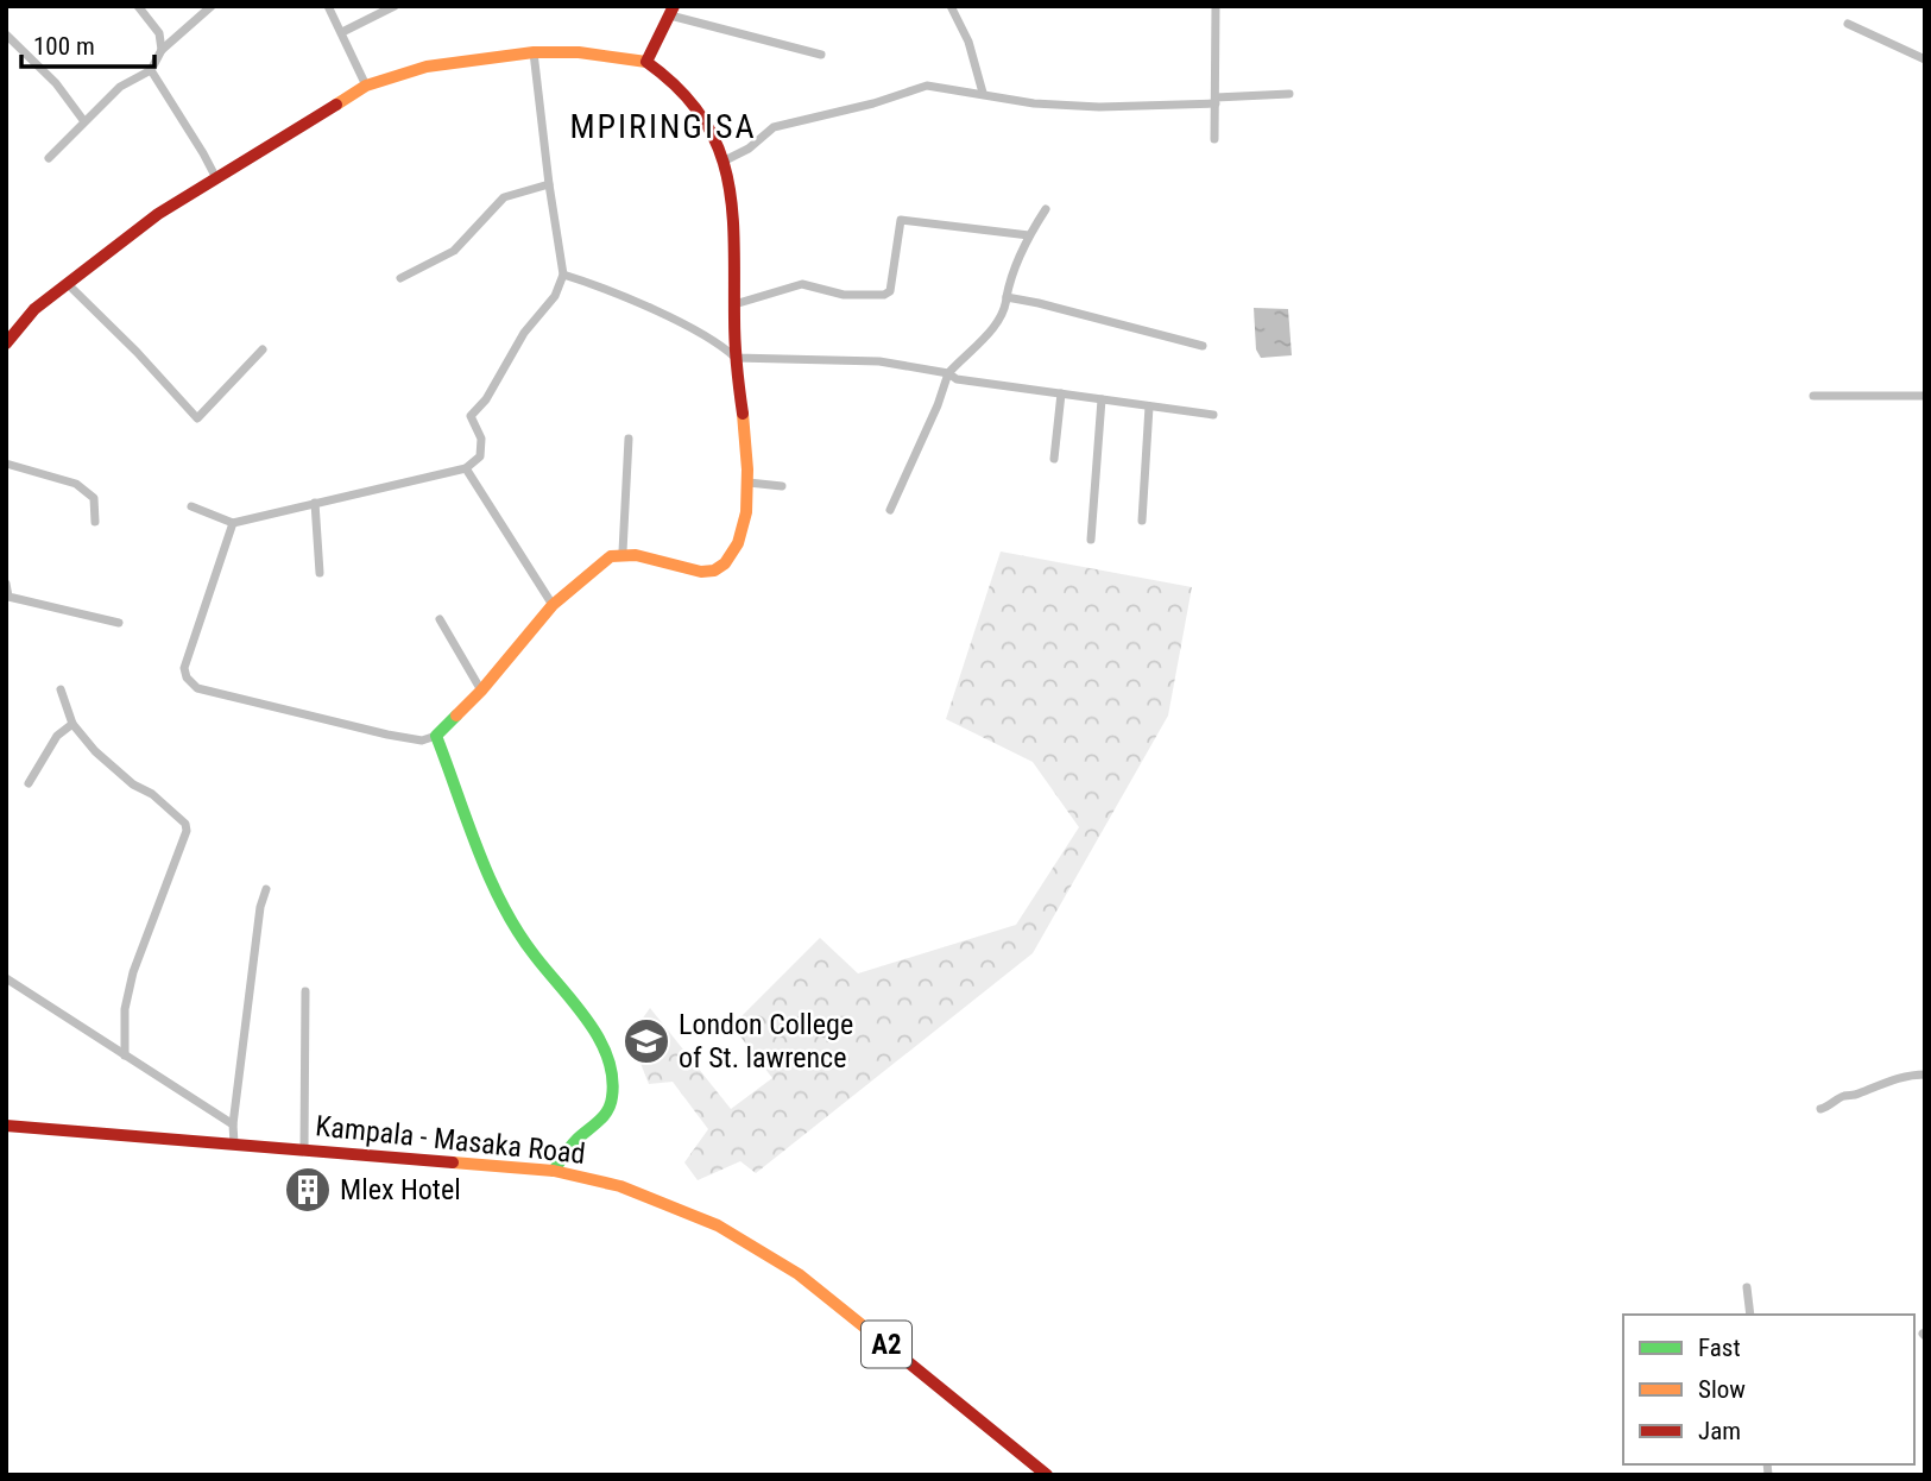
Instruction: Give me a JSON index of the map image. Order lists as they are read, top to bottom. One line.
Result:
{"streets":{"street":["Kampala - Masaka Road","A2"]},"districts":["MPIRINGISA"],"places":{"school or university":["London College of St. lawrence"],"building":["Mlex Hotel"]},"legend":["Fast","Slow","Jam"],"scale_bar":"100 m"}
